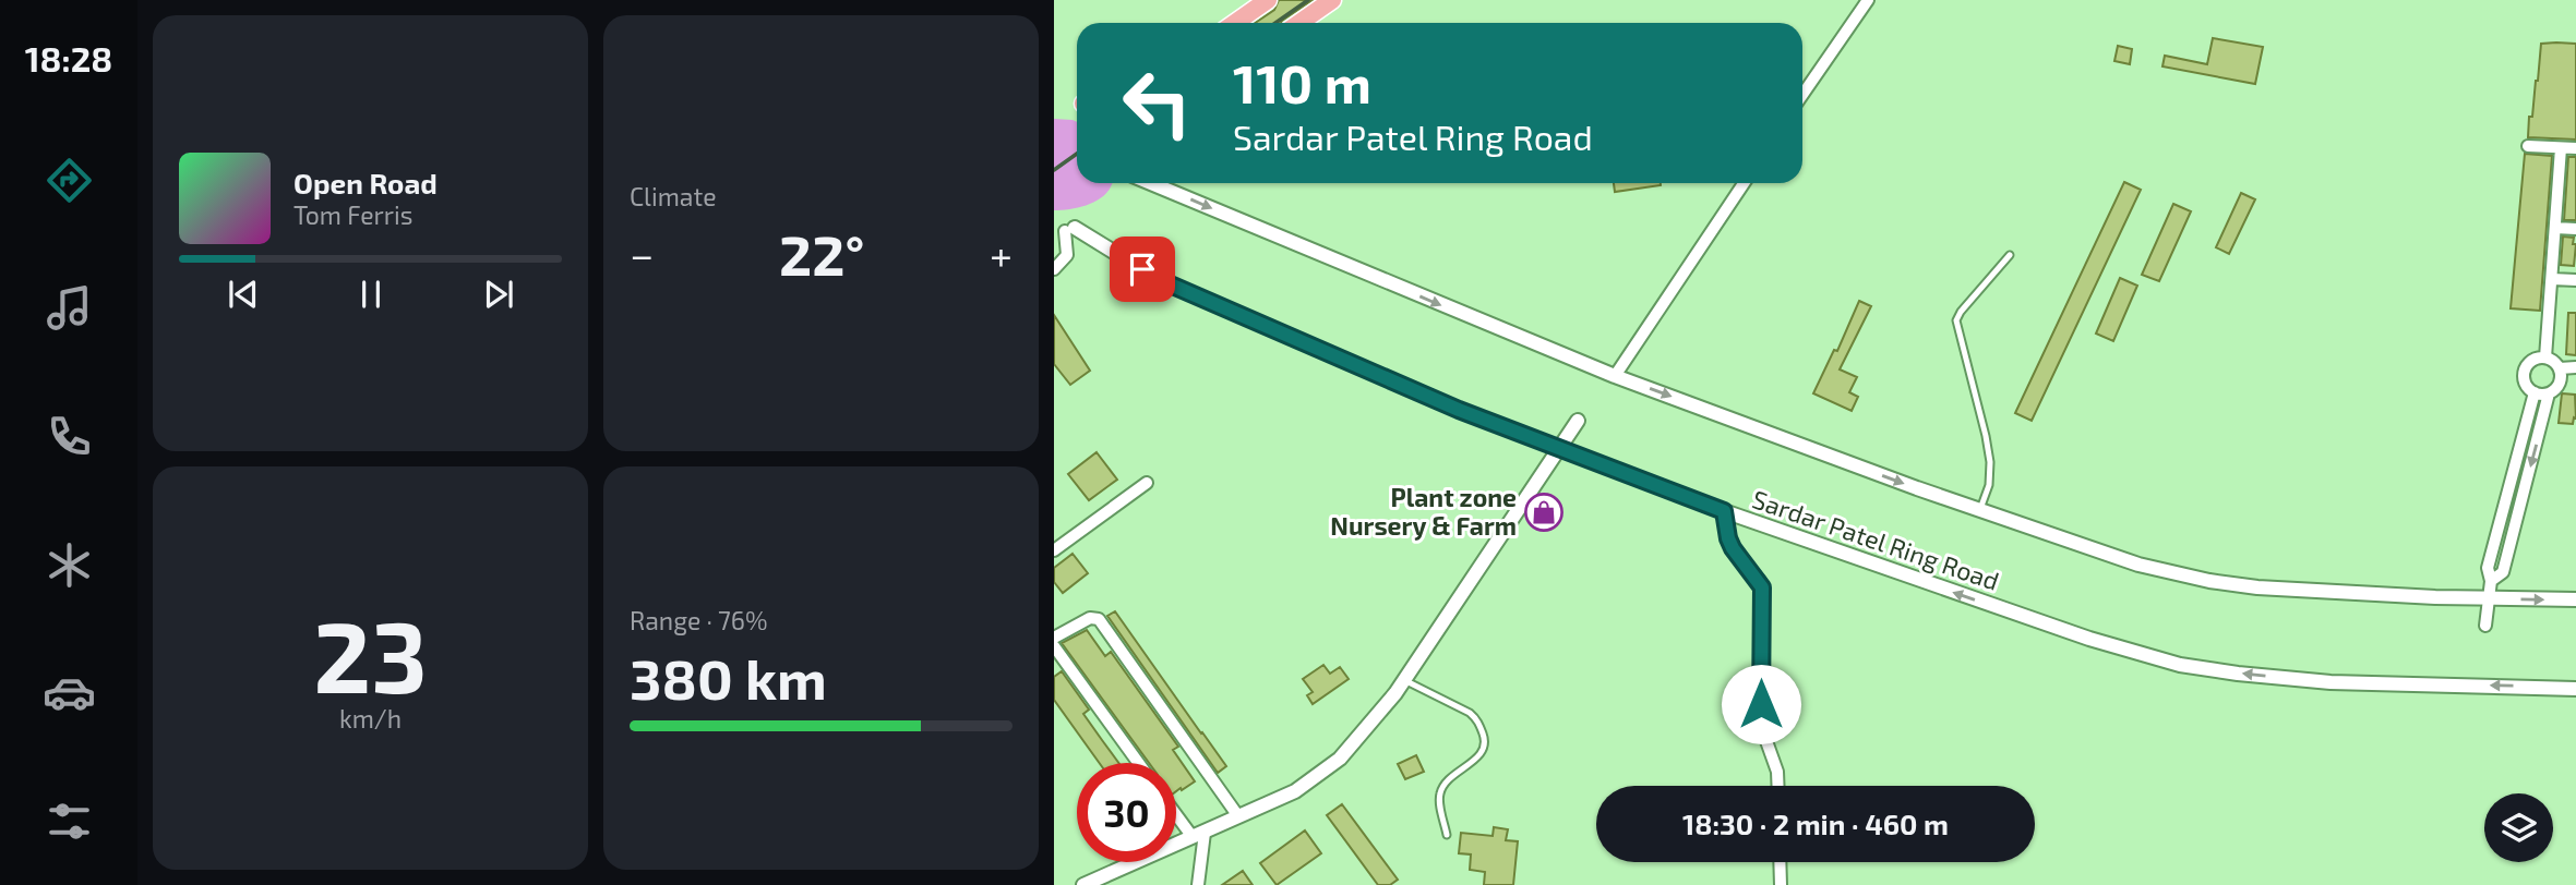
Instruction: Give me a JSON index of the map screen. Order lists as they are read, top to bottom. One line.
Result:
{"streets":{"street":["Sardar Patel Ring Road"]},"places":{"shop":["Plant zone Nursery & Farm"]},"page":{"tabs":"18:28","tile":["Climate",["23","km/h"],["Range · 76%","380 km"]],"turn":["110 m","Sardar Patel Ring Road"],"song":["Open Road","Tom Ferris"],"heat":["−","22°","+"],"limit":"30","trip":"18:30 · 2 min · 460 m"}}
